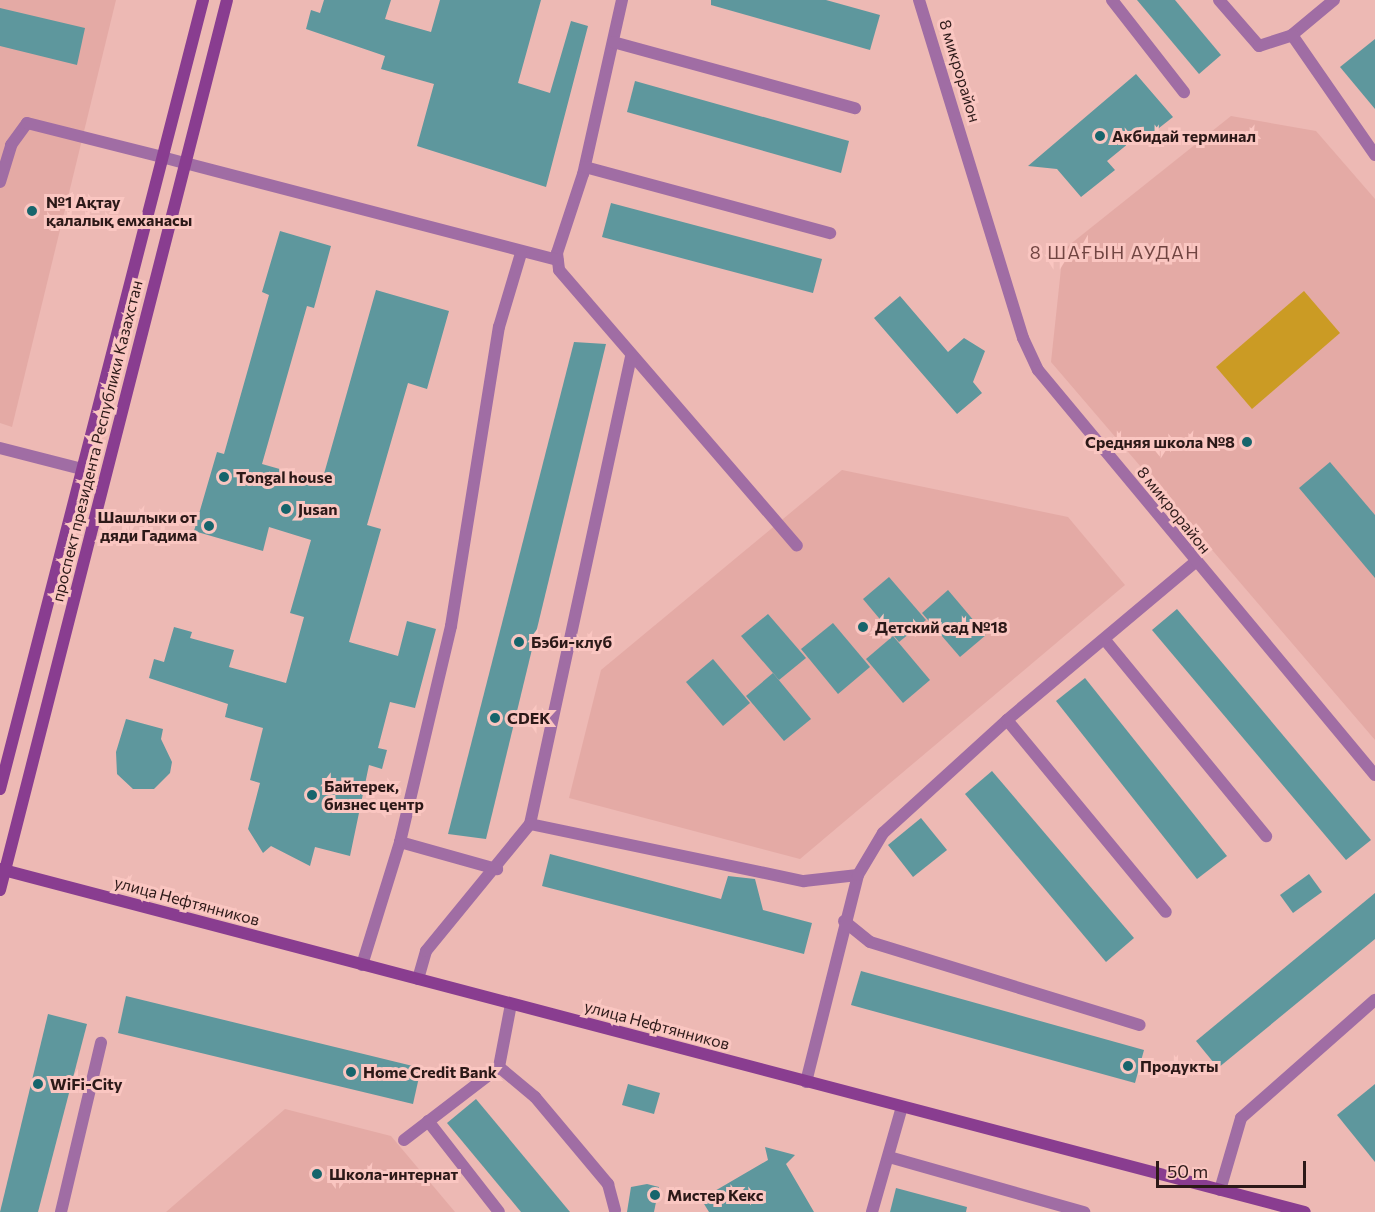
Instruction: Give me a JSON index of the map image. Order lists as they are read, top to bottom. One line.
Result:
{"streets":{"main road":["проспект президента Республики Казахстан","улица Нефтянников"],"street":["8 микрорайон"]},"crossings":[["проспект президента Республики Казахстан","улица Нефтянников"]],"districts":["8 ШАҒЫН АУДАН"],"places":["Акбидай терминал","№1 Ақтау қалалық емханасы","Средняя школа №8","Tongal house","Jusan","Шашлыки от дяди Гадима","Детский сад №18","Бэби-клуб","CDEK","Байтерек, бизнес центр","Продукты","Home Credit Bank","WiFi-City","Школа-интернат","Мистер Кекс"],"scale_bar":"50 m"}
